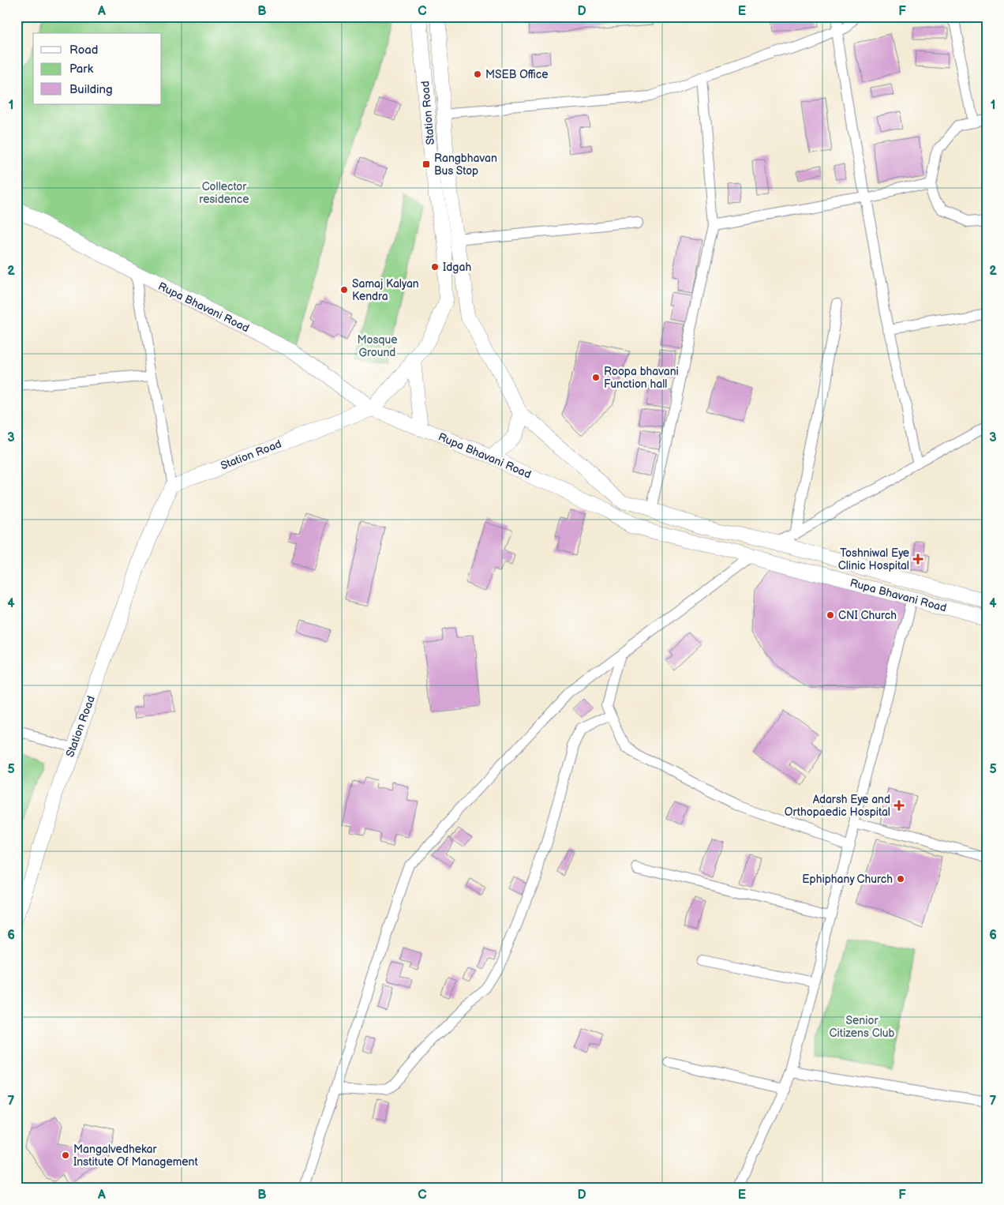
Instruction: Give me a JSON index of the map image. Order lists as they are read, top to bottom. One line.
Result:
{"streets":{"main road":["Station Road","Rupa Bhavani Road"]},"crossings":[["Station Road","Rupa Bhavani Road"]],"parks":["Collector residence","Mosque Ground","Senior Citizens Club"],"places":{"other":["MSEB Office","Idgah","Samaj Kalyan Kendra","Roopa bhavani Function hall","CNI Church","Ephiphany Church","Mangalvedhekar Institute Of Management"],"transit":["Rangbhavan Bus Stop"],"health":["Toshniwal Eye Clinic Hospital","Adarsh Eye and Orthopaedic Hospital"]},"legend":["Road","Park","Building"],"grid":{"columns":["A","B","C","D","E","F"],"rows":["1","2","3","4","5","6","7"]}}
